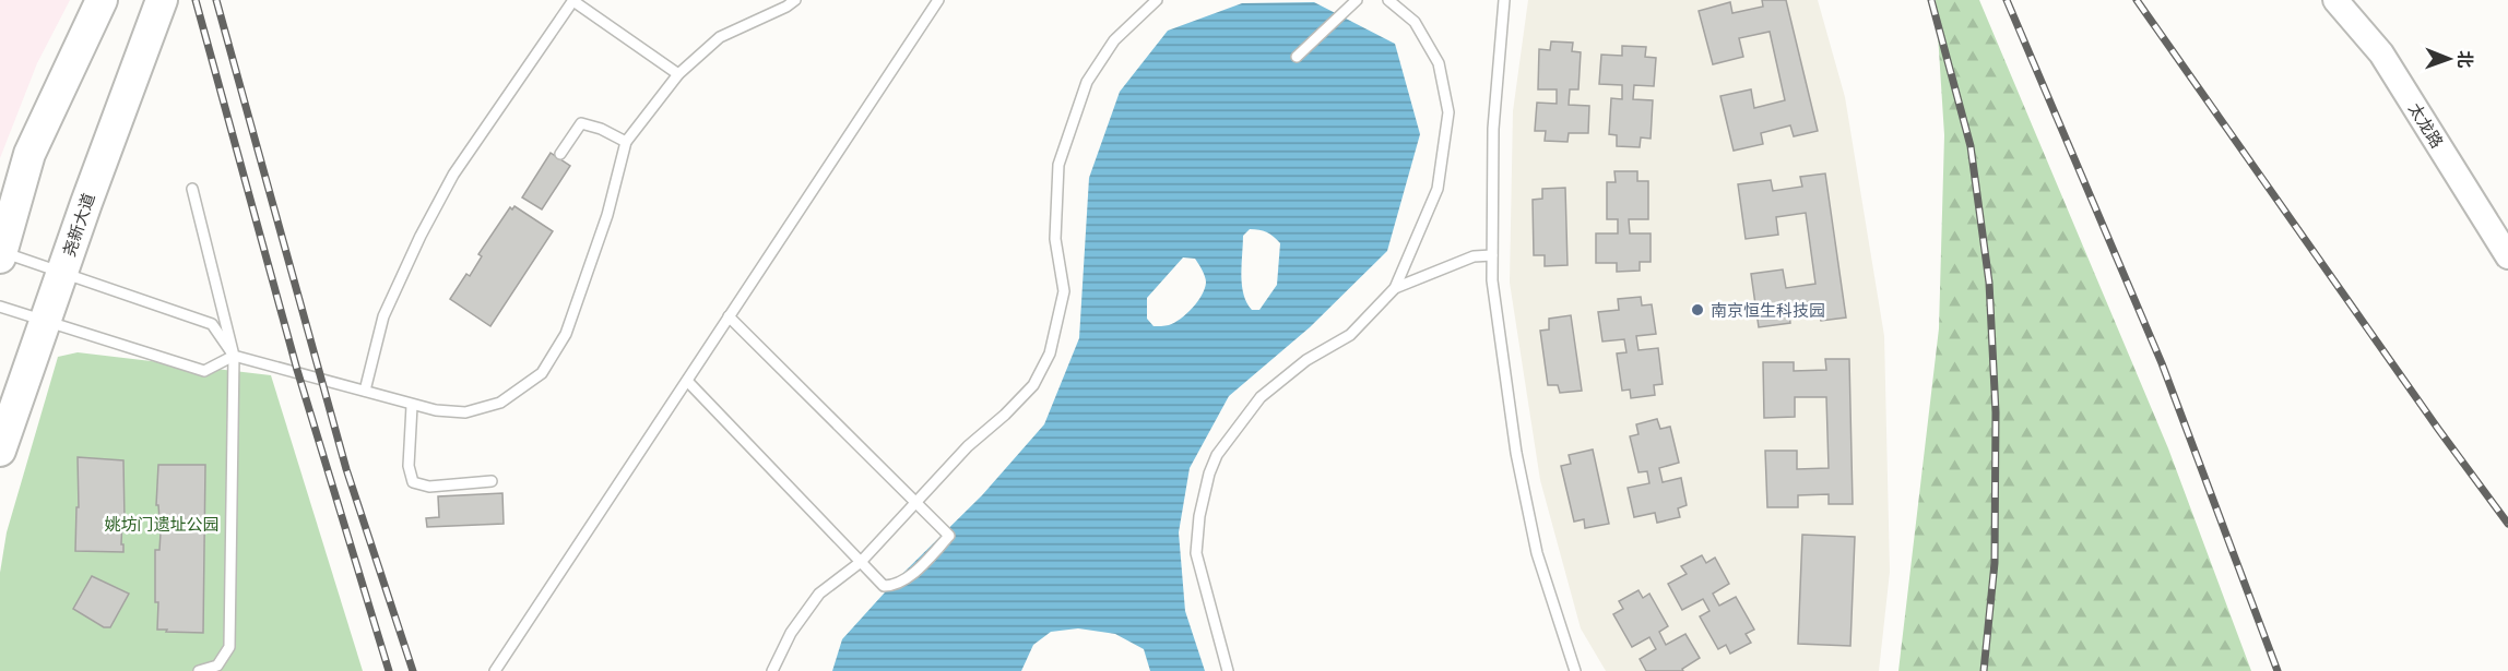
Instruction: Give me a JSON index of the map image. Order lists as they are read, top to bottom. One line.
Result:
{"streets":{"main road":["尧新大道"],"street":["太龙路"]},"parks":["姚坊门遗址公园"],"places":["南京恒生科技园"],"north":"right"}
